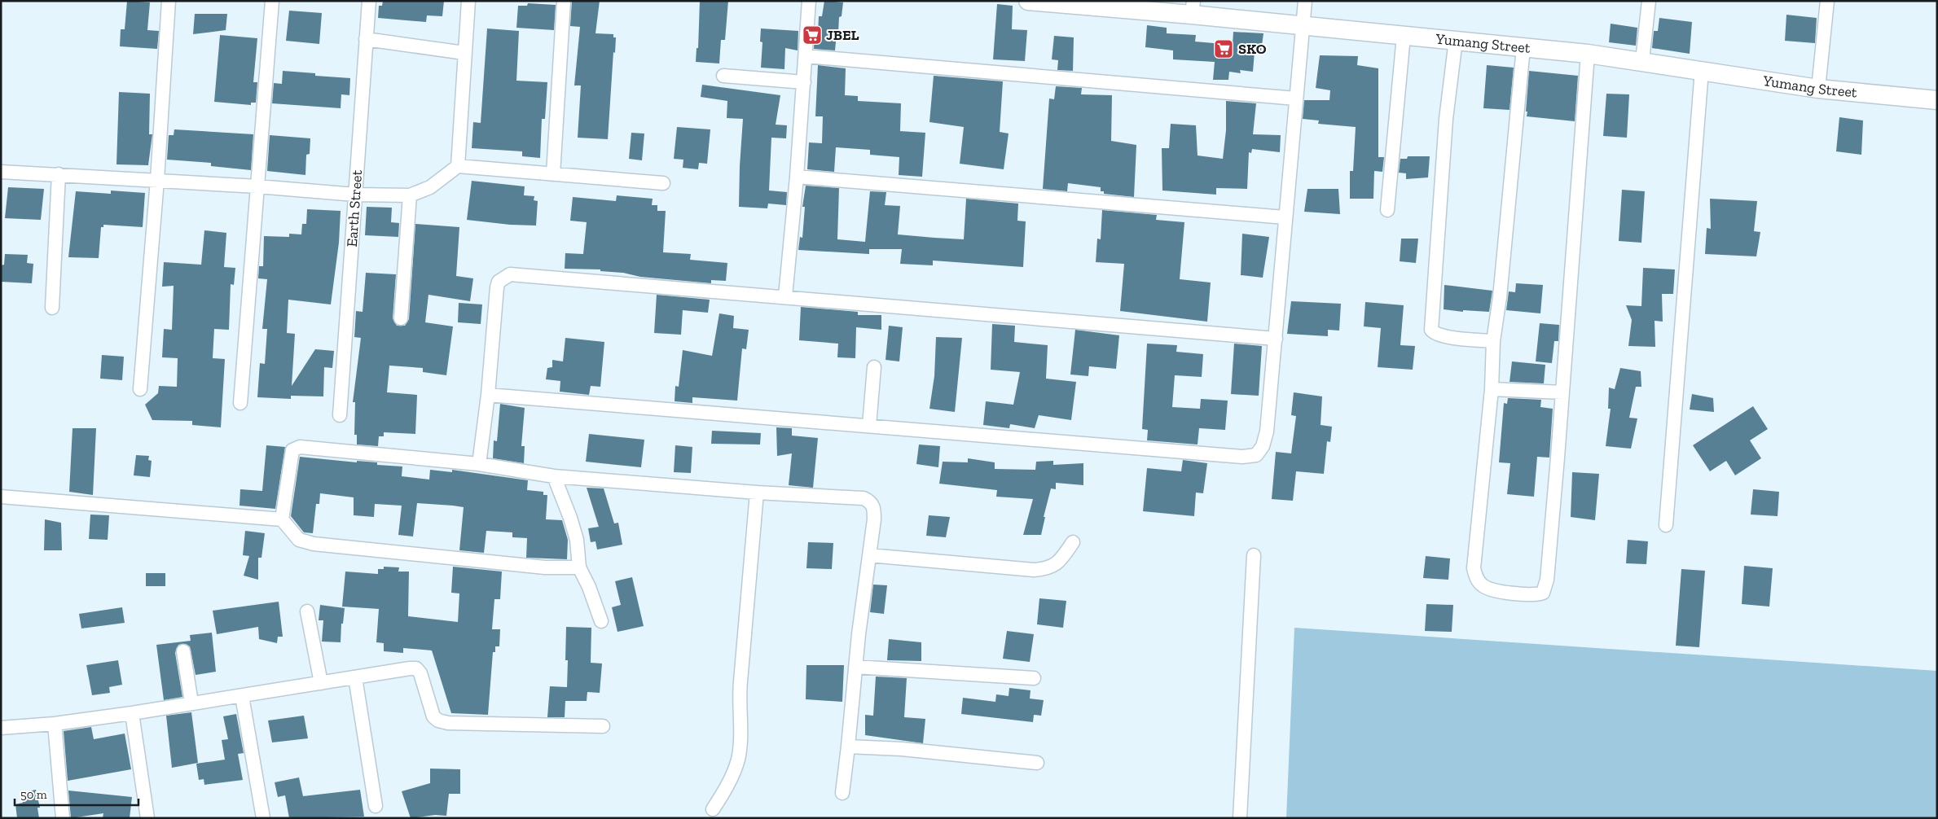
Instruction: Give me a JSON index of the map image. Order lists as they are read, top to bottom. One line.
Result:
{"streets":{"main road":["Yumang Street"],"street":["Earth Street"]},"places":{"supermarket":["JBEL","SKO"]},"scale_bar":"50 m"}
